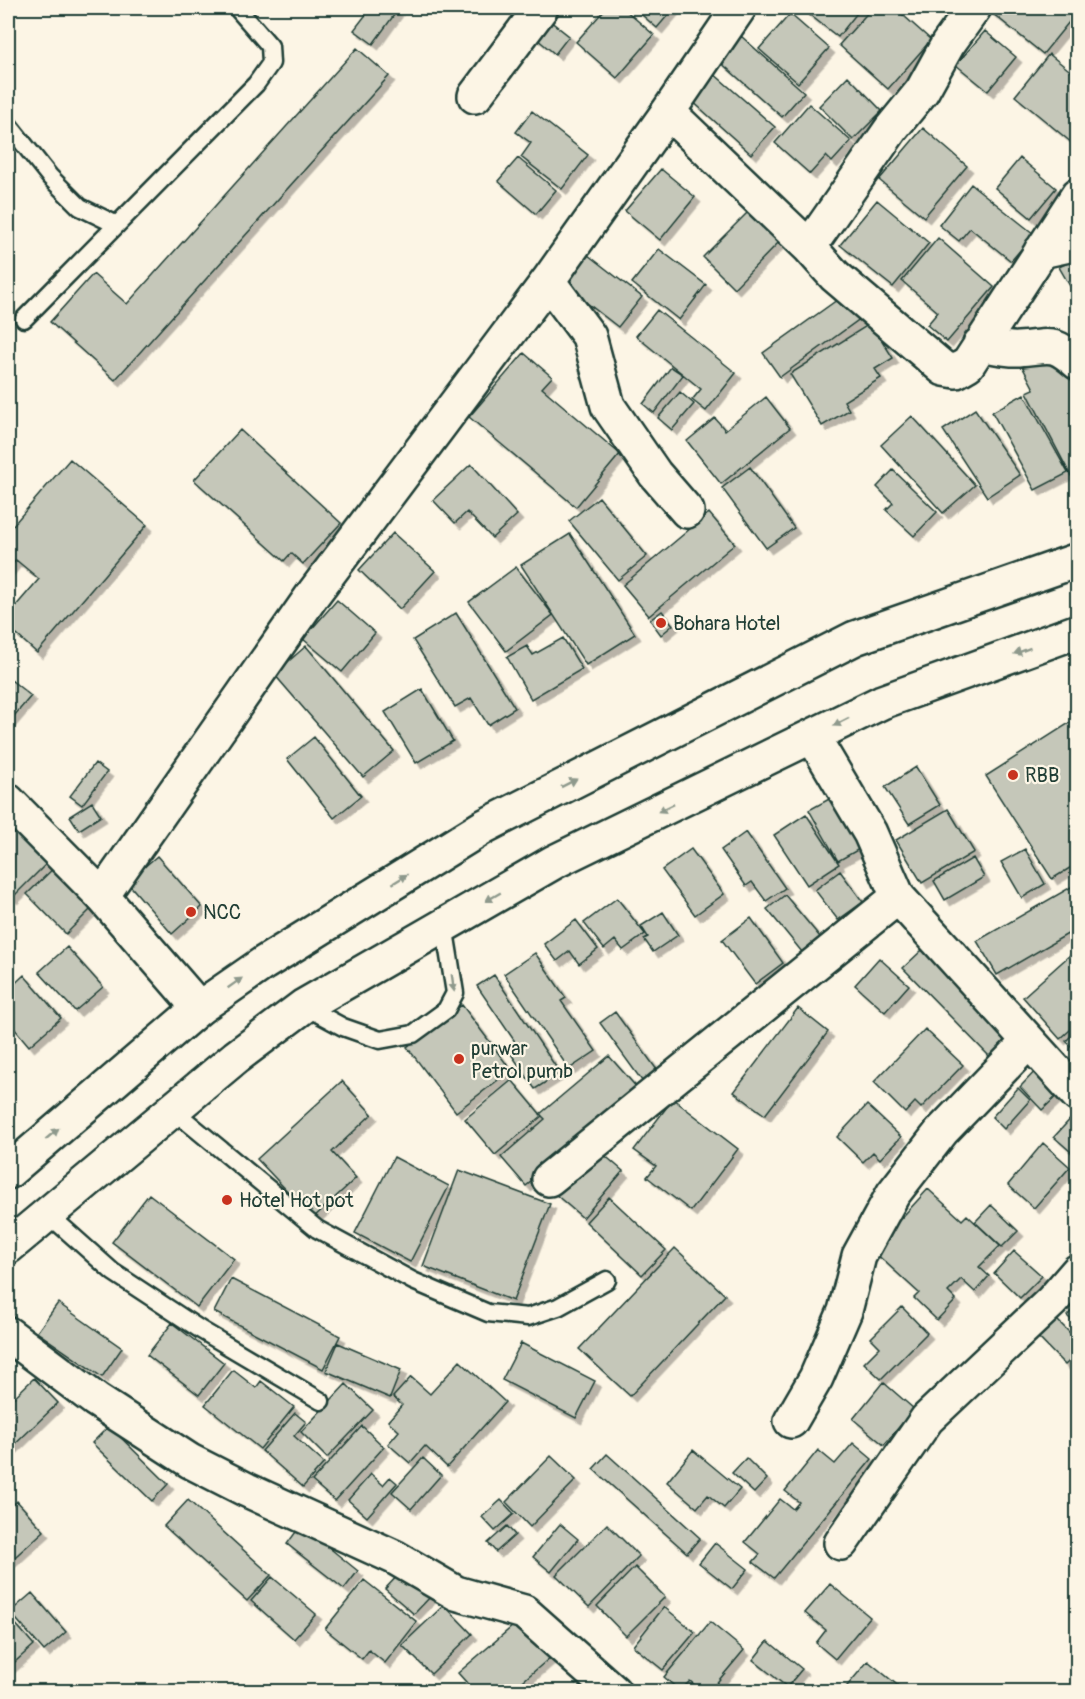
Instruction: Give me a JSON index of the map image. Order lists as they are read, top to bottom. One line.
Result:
{"places":["Bohara Hotel","RBB","NCC","purwar Petrol pumb","Hotel Hot pot"]}
